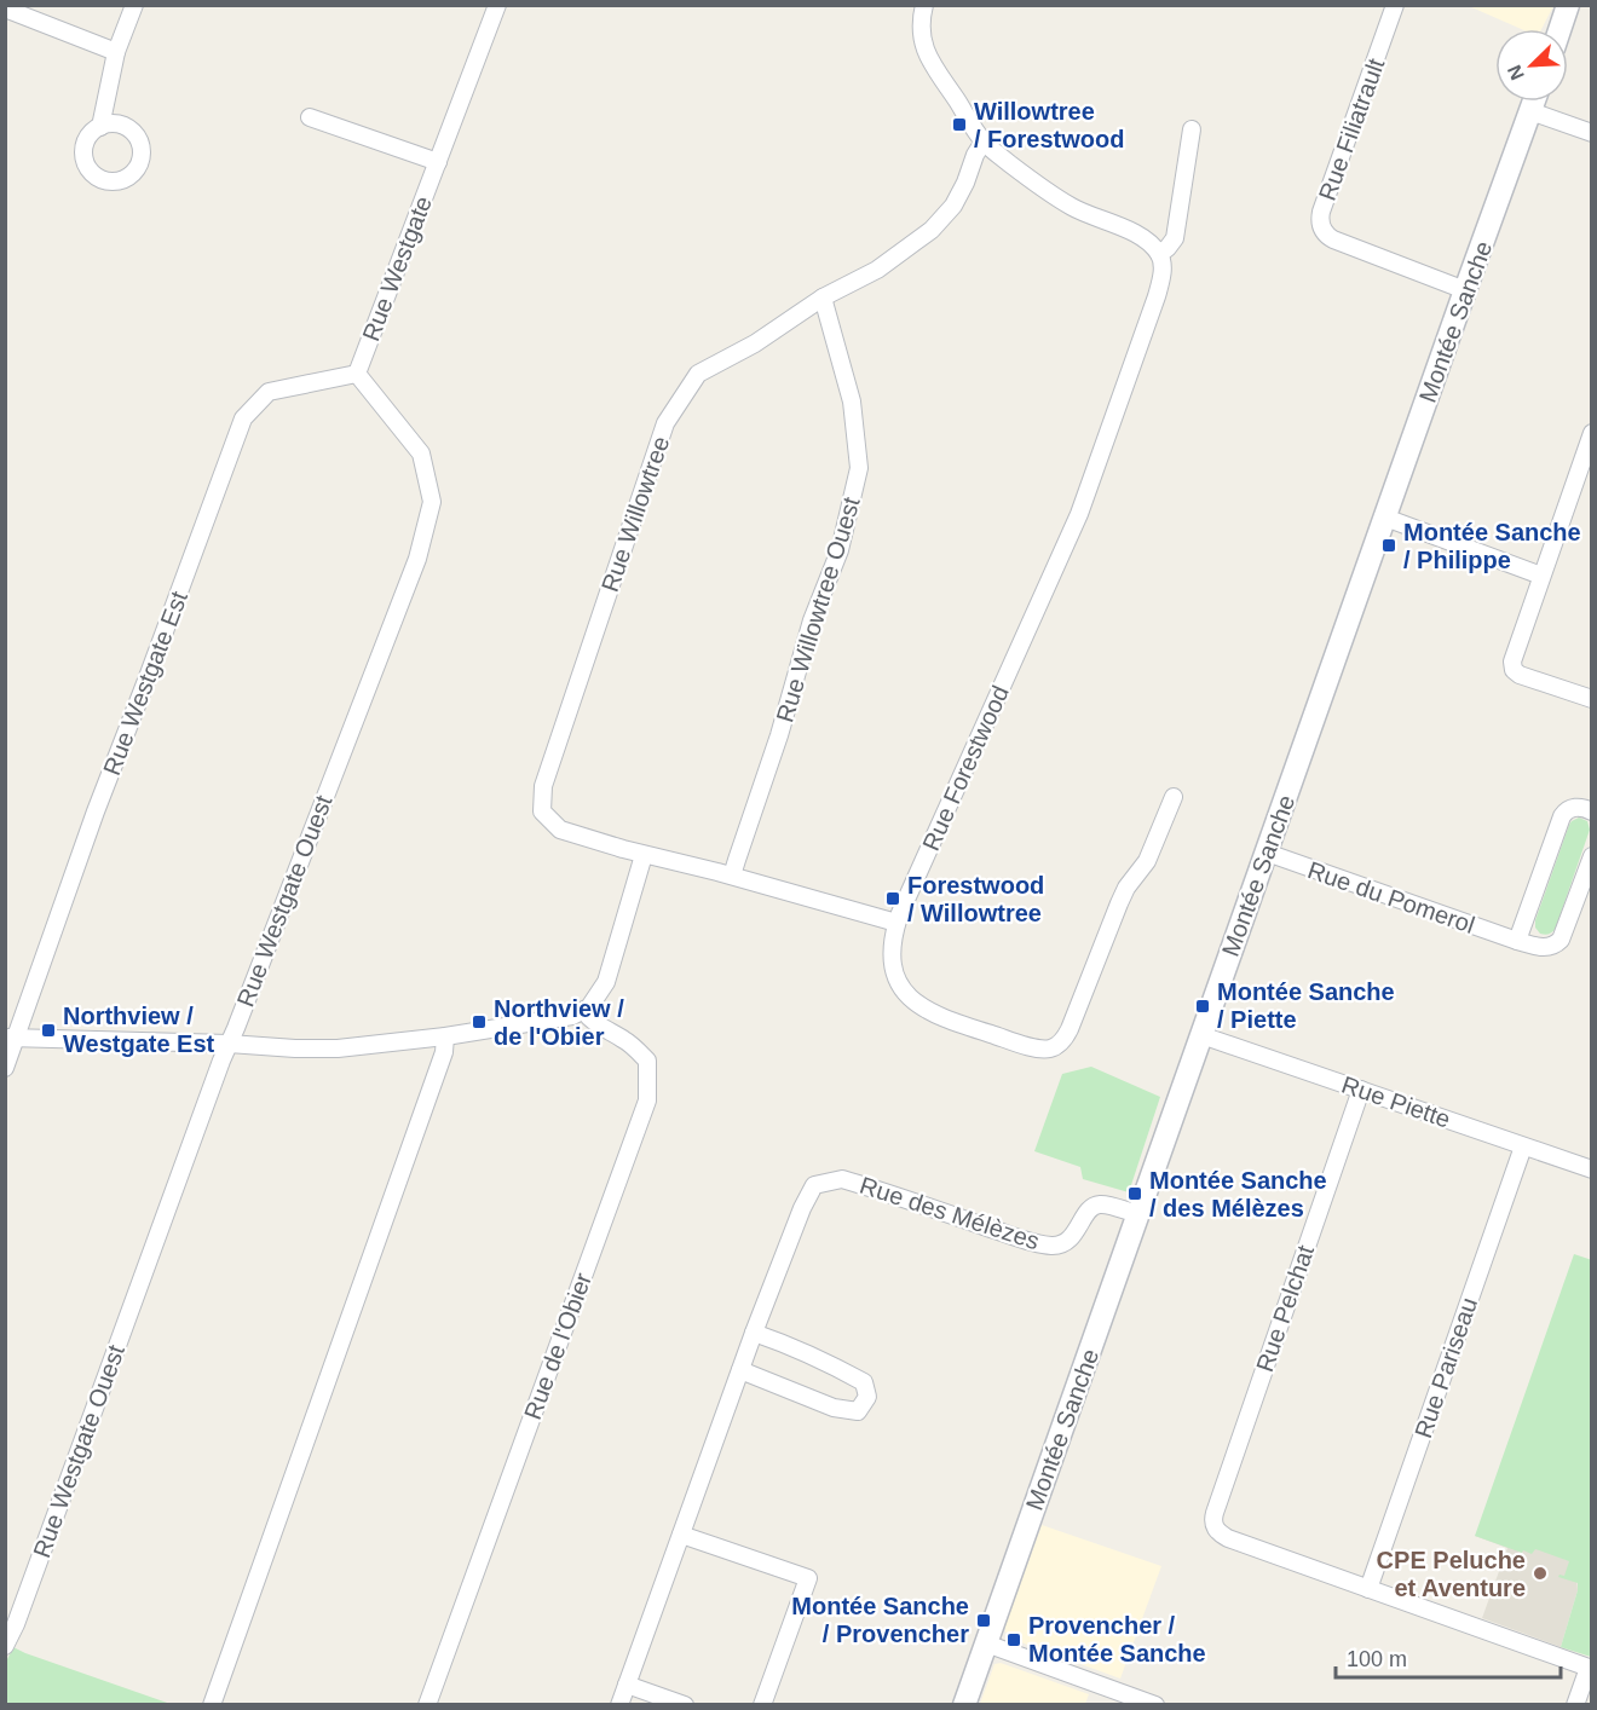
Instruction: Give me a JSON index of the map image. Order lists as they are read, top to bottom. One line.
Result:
{"streets":{"street":["Rue Filiatrault","Rue Westgate","Montée Sanche","Rue Willowtree","Rue Willowtree Ouest","Rue Westgate Est","Rue Forestwood","Rue du Pomerol","Rue Westgate Ouest","Rue Piette","Rue des Mélèzes","Rue Pelchat","Rue de l'Obier","Rue Pariseau"]},"crossings":[["Rue Filiatrault","Montée Sanche"],["Rue Westgate","Rue Westgate Est"],["Rue Westgate","Rue Westgate Ouest"],["Montée Sanche","Rue du Pomerol"],["Montée Sanche","Rue Piette"],["Montée Sanche","Rue des Mélèzes"],["Rue Willowtree","Rue Willowtree Ouest"],["Rue Willowtree","Rue Forestwood"],["Rue Westgate Est","Rue Westgate Ouest"],["Rue Piette","Rue Pelchat"],["Rue Piette","Rue Pariseau"],["Rue Pelchat","Rue Pariseau"]],"places":{"transit":["Willowtree / Forestwood","Montée Sanche / Philippe","Forestwood / Willowtree","Montée Sanche / Piette","Northview / de l'Obier","Northview / Westgate Est","Montée Sanche / des Mélèzes","Montée Sanche / Provencher","Provencher / Montée Sanche"],"other":["CPE Peluche et Aventure"]},"scale_bar":"100 m","north":"bottom left"}
